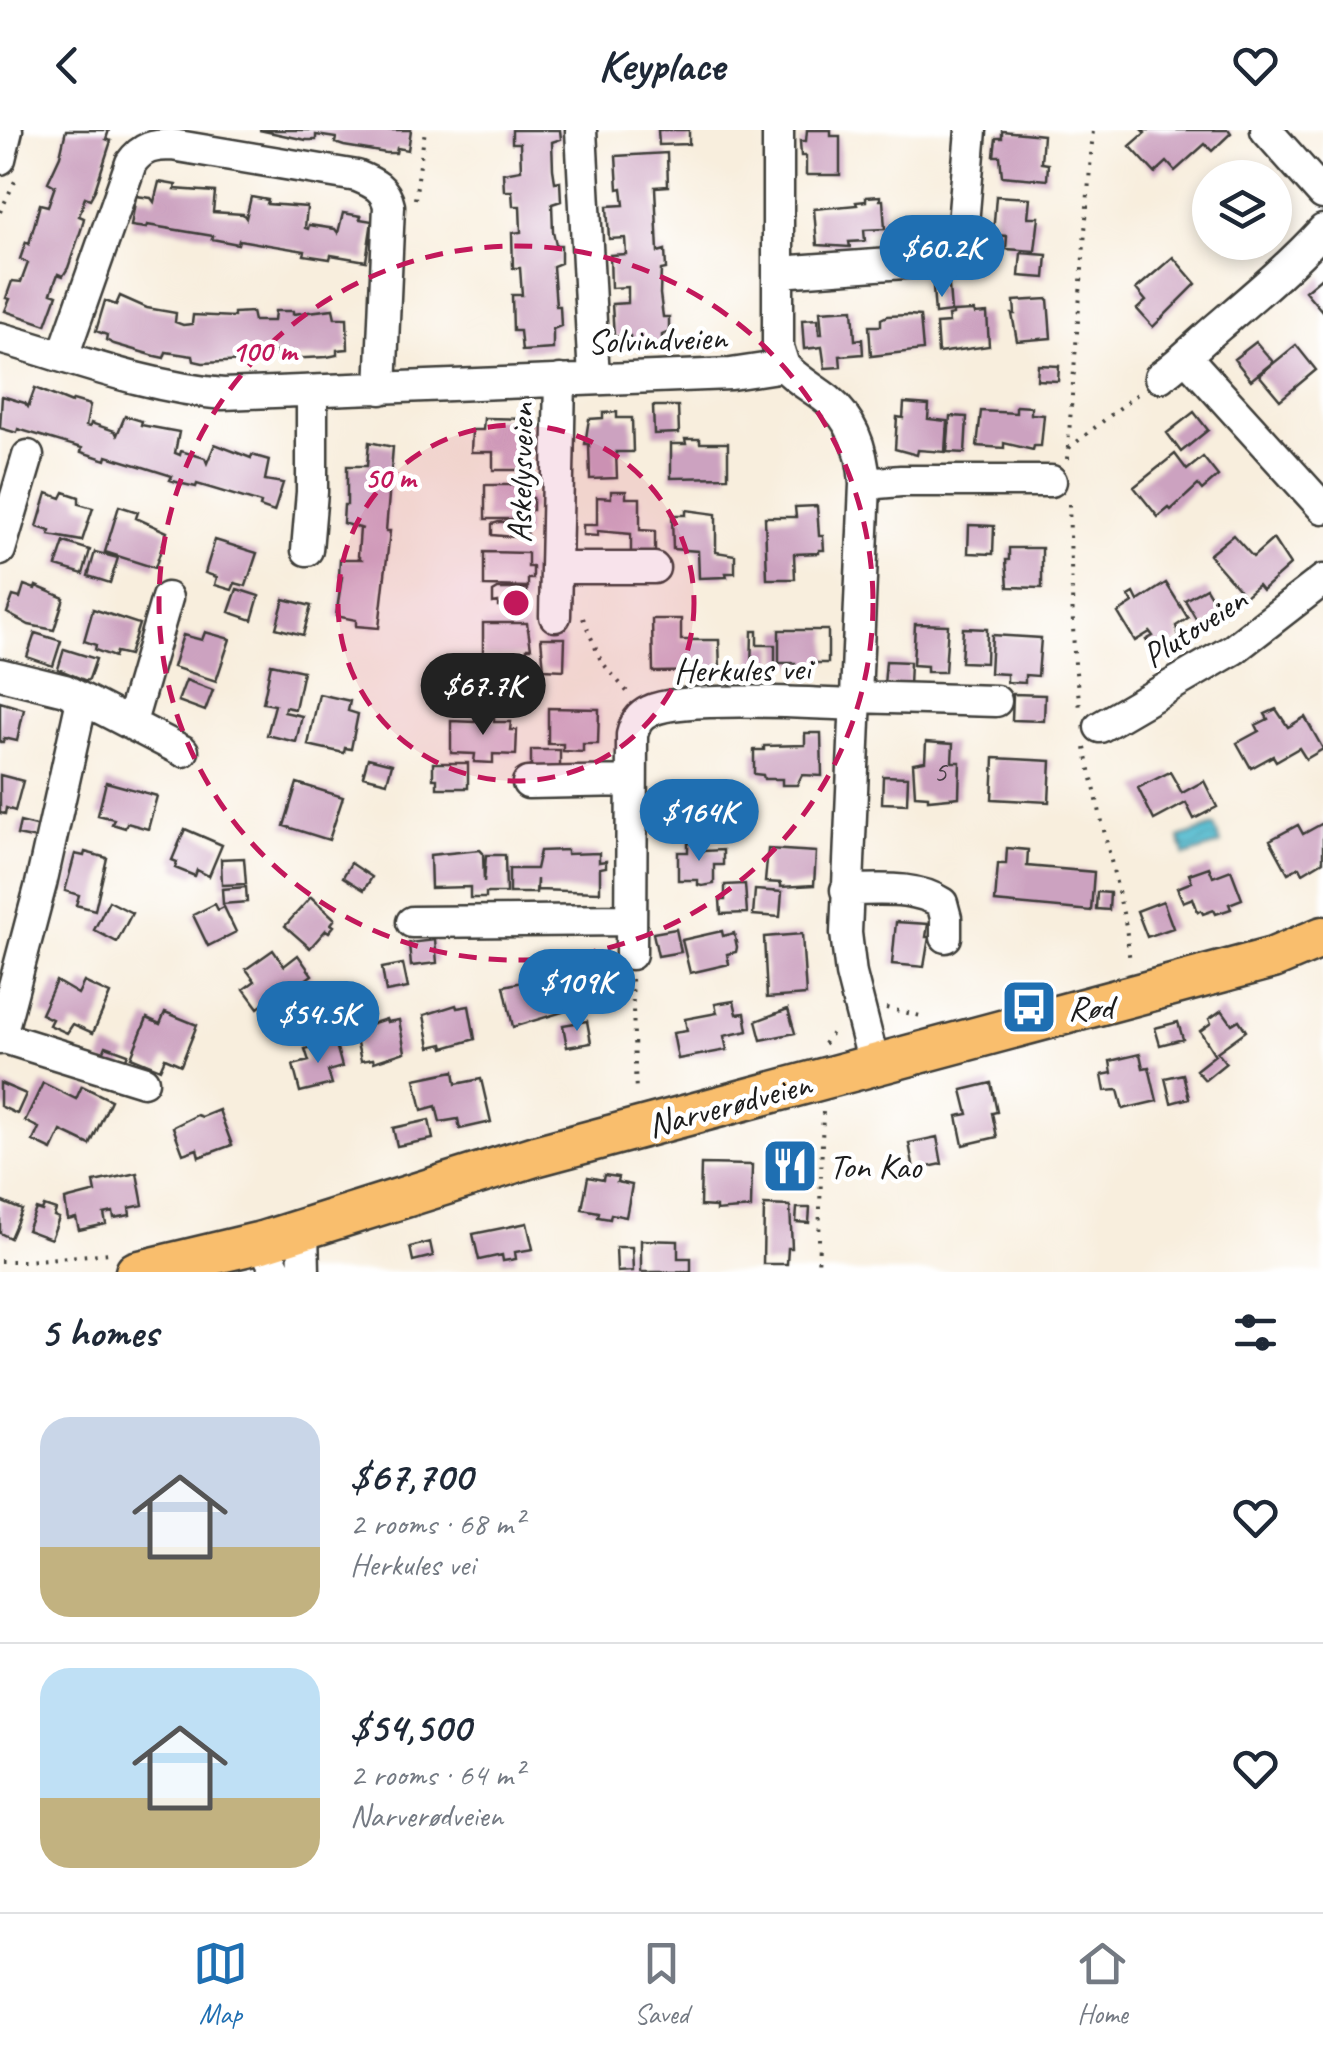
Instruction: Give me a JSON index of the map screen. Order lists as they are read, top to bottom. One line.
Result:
{"streets":{"main road":["Narverødveien"],"street":["Solvindveien","Askelysveien","Plutoveien","Herkules vei"]},"crossings":[["Solvindveien","Askelysveien"]],"places":{"bus stop":["Rød"],"restaurant":["Ton Kao"]},"house_numbers":["5"],"page":{"header":"Keyplace","price":["$60.2K","$67.7K","$164K","$109K","$54.5K"],"heading":"5 homes","list":[{"name":"$67,700","note":"2 rooms · 68 m² · Herkules vei"},{"name":"$54,500","note":"2 rooms · 64 m² · Narverødveien"}],"tabs":["Map","Saved","Home"]},"rings":["100 m","50 m"]}
